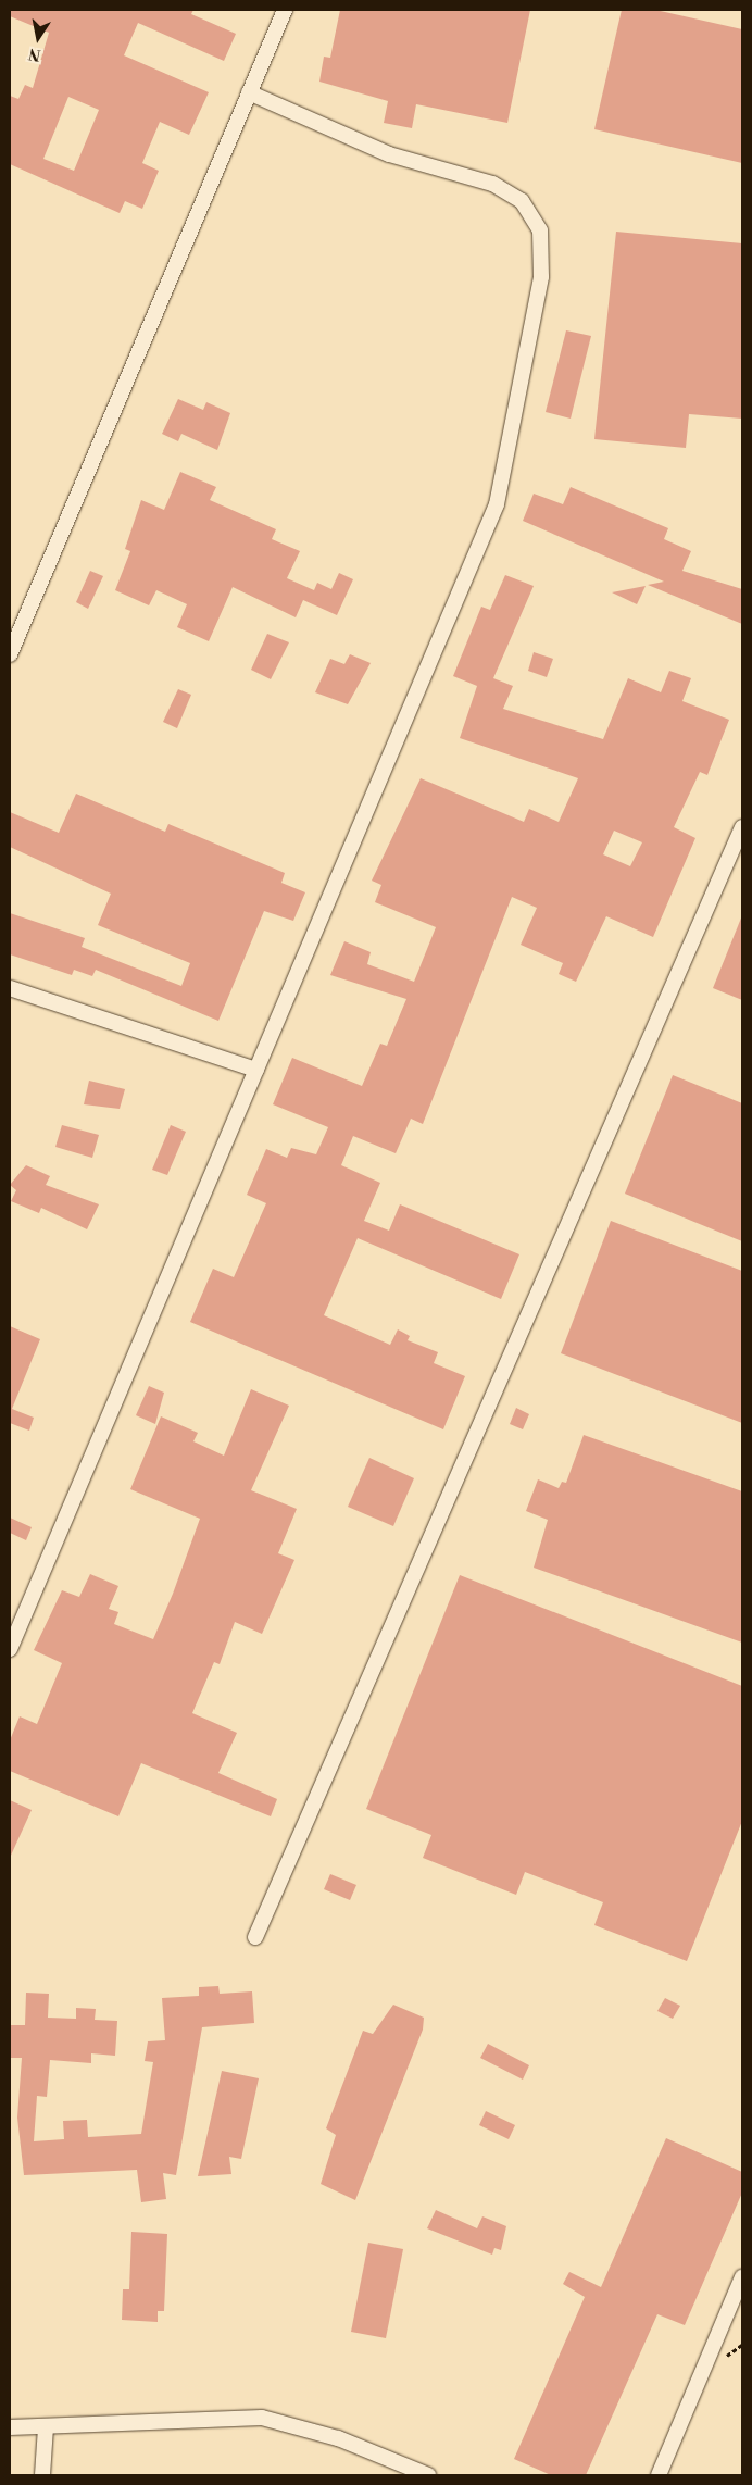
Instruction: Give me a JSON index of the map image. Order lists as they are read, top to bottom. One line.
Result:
{"north":"bottom"}
